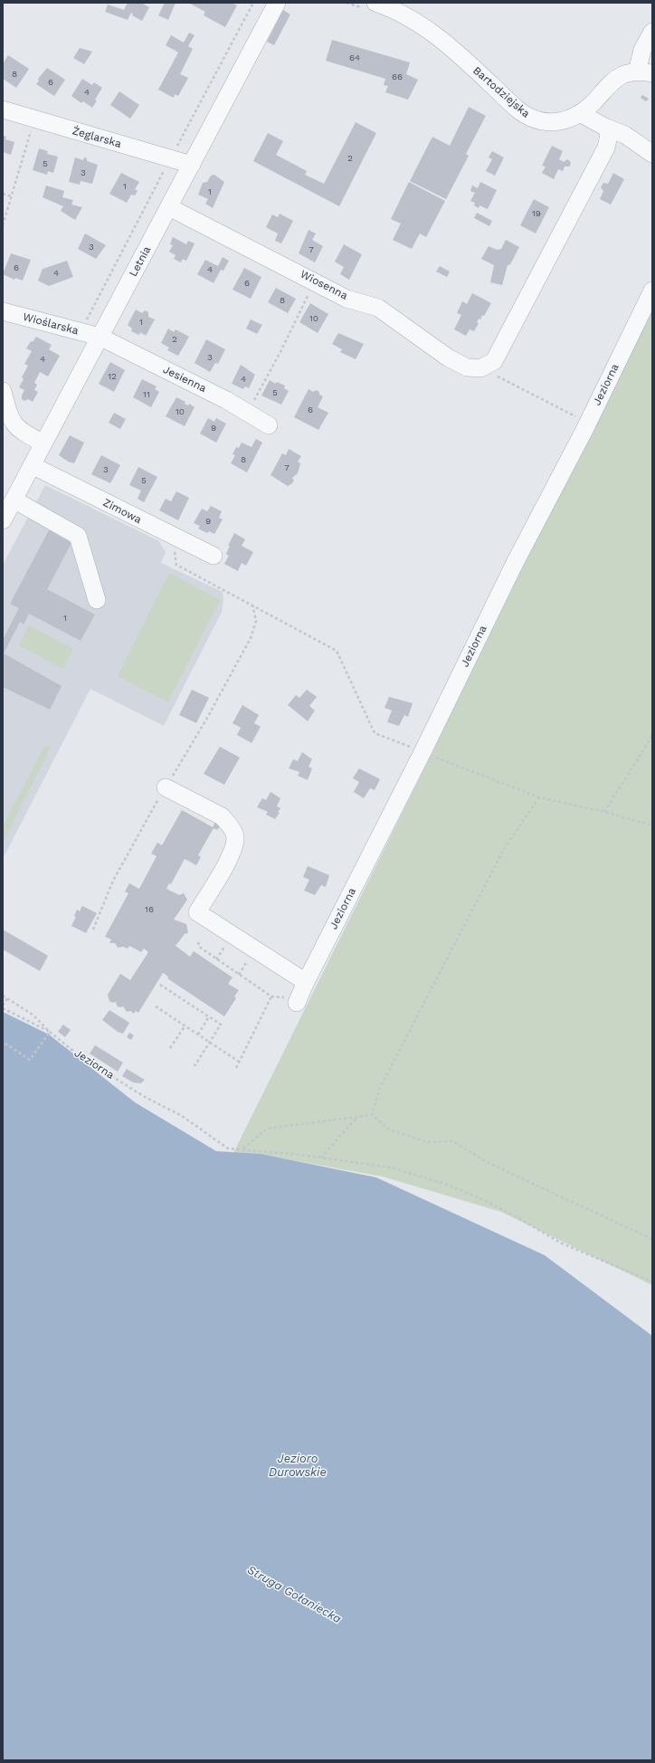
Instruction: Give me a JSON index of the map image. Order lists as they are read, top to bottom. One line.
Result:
{"streets":{"street":["Bartodziejska","Żeglarska","Letnia","Wiosenna","Wioślarska","Jesienna","Jeziorna","Zimowa"]},"crossings":[["Żeglarska","Letnia"],["Letnia","Wiosenna"],["Letnia","Wioślarska"],["Letnia","Jesienna"],["Letnia","Zimowa"],["Wioślarska","Jesienna"]],"water":["Jezioro Durowskie","Struga Gołaniecka"],"house_numbers":["64","8","66","6","4","2","5","3","1","1","19","3","7","6","4","4","6","8","10","1","2","3","4","12","4","5","11","6","10","9","8","7","3","5","9","1","16"]}
